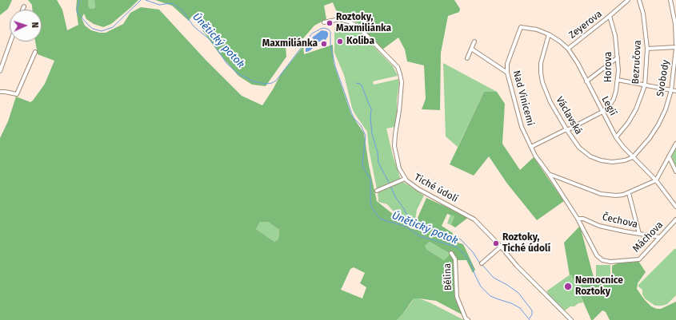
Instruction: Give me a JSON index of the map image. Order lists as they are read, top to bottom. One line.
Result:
{"streets":{"street":["Zeyerova","Bezručova","Horova","Svobody","Nad Vinicemi","Legií","Václavská","Tiché údolí","Čechova","Máchova","Bělina"]},"crossings":[["Zeyerova","Horova"],["Zeyerova","Legií"],["Bezručova","Legií"],["Horova","Nad Vinicemi"],["Horova","Legií"],["Horova","Václavská"],["Svobody","Legií"],["Svobody","Václavská"],["Nad Vinicemi","Legií"],["Nad Vinicemi","Čechova"],["Nad Vinicemi","Máchova"],["Legií","Václavská"],["Čechova","Máchova"]],"water":["Únětický potok"],"places":["Roztoky, Maxmiliánka","Koliba","Maxmiliánka","Roztoky, Tiché údolí","Nemocnice Roztoky"],"north":"right"}
